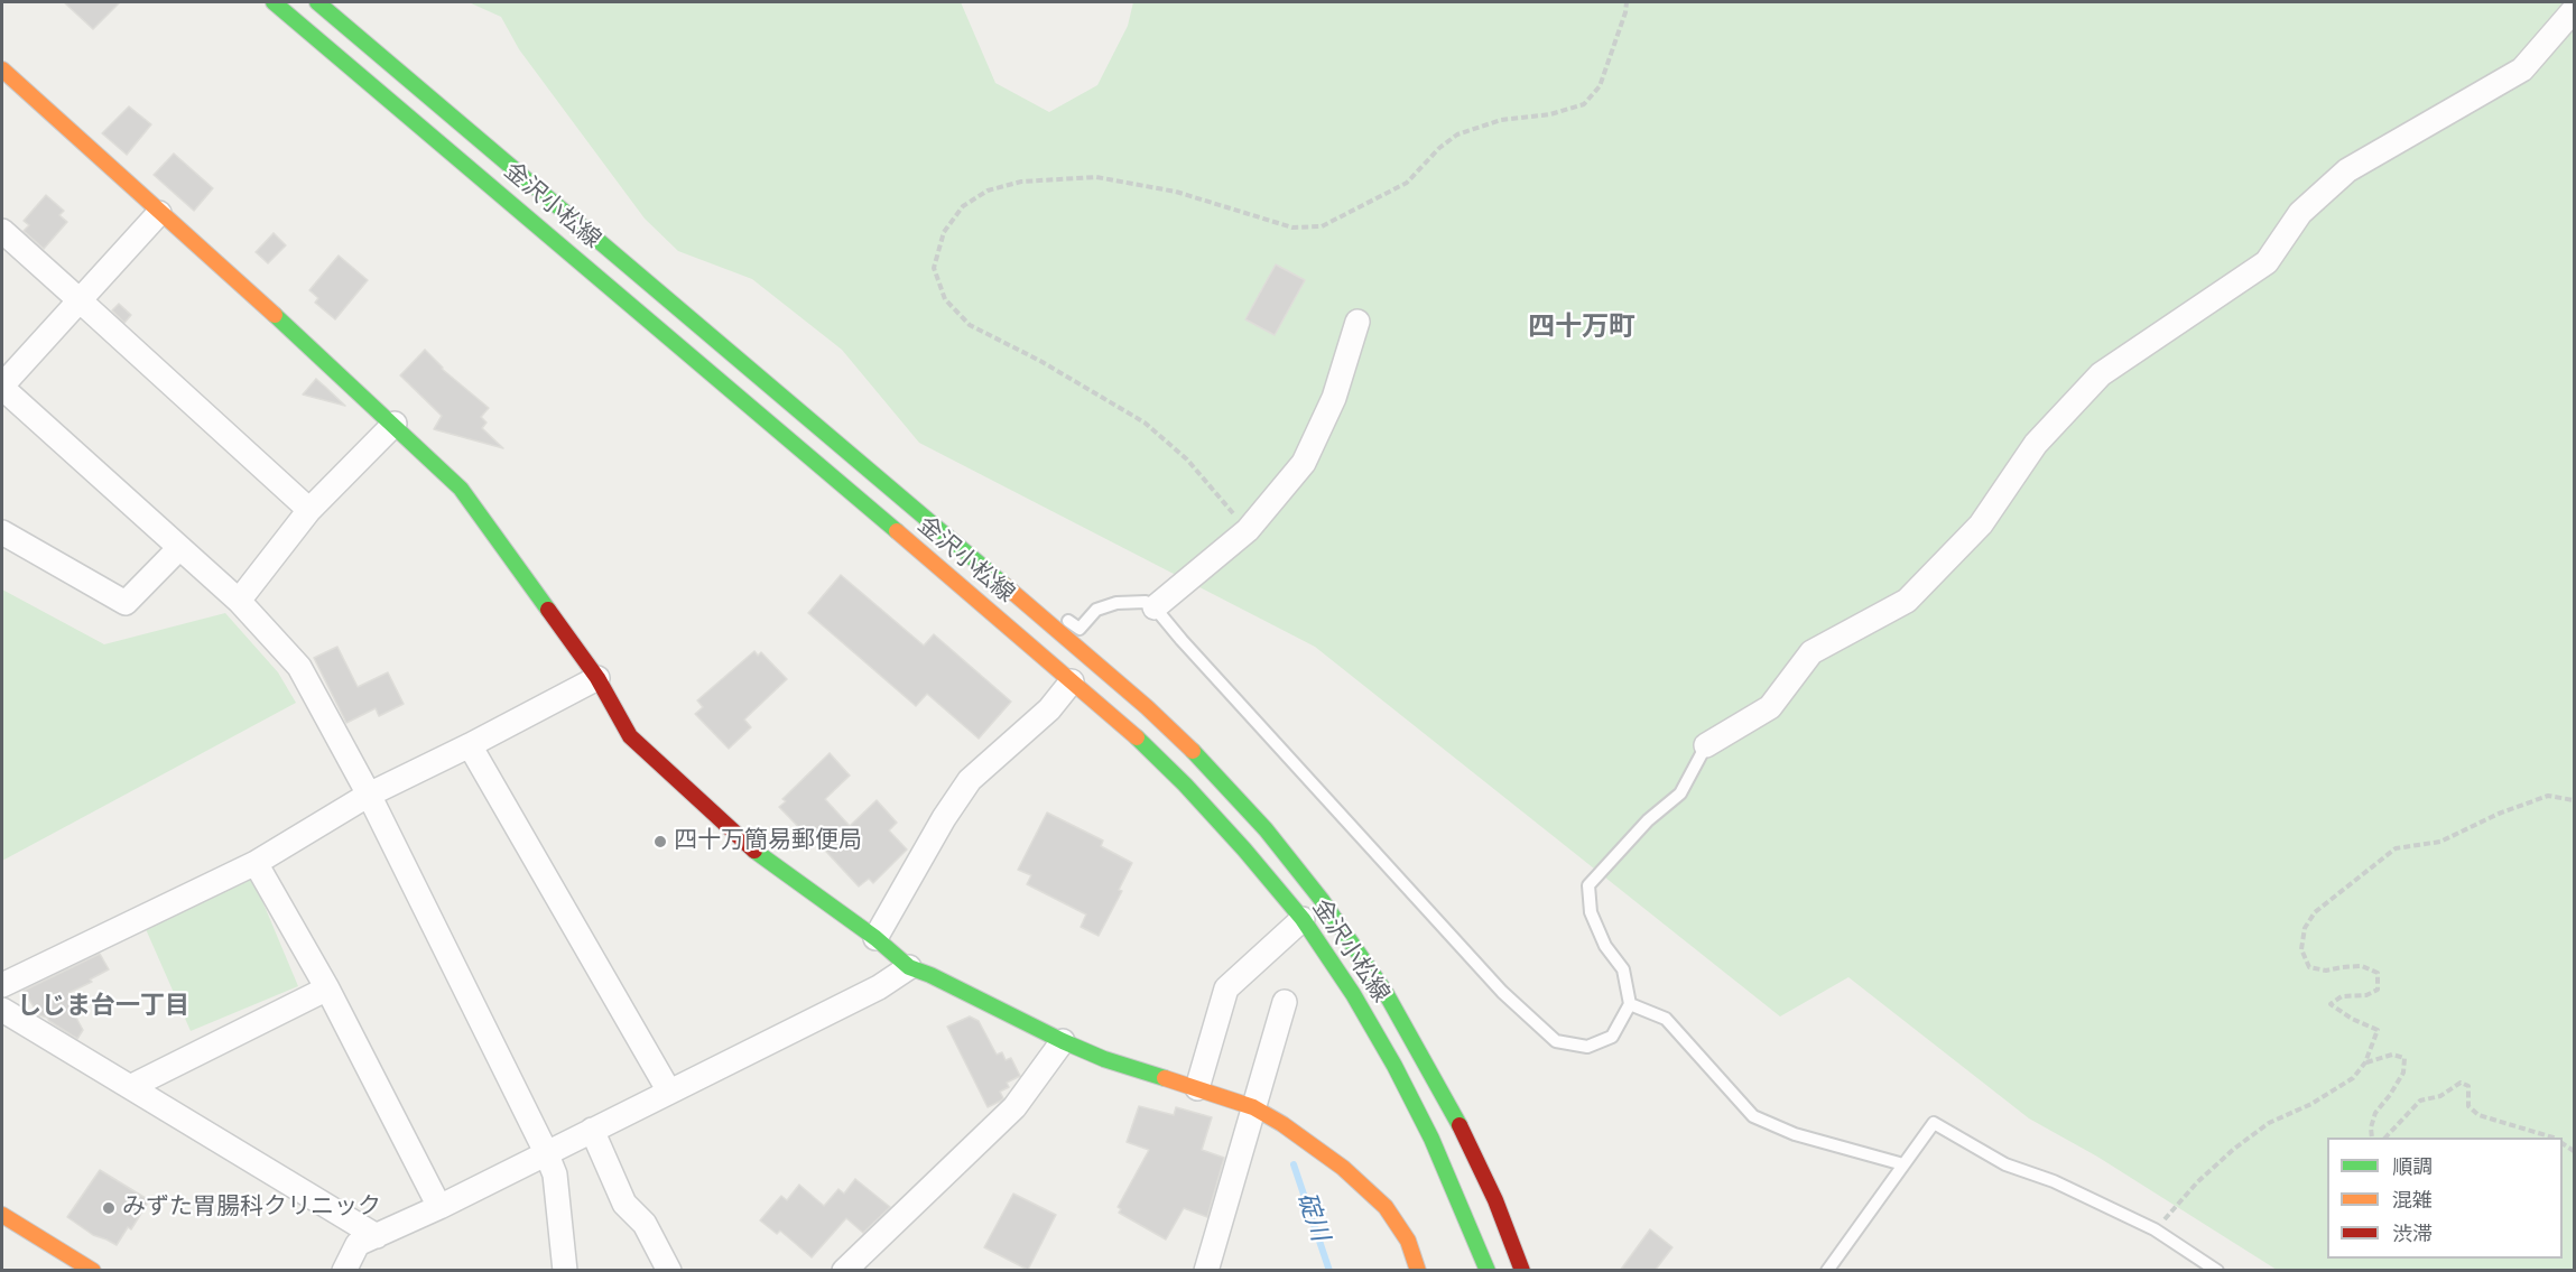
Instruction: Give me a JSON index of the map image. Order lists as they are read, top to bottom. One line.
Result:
{"streets":{"main road":["金沢小松線"]},"districts":["四十万町","しじま台一丁目"],"water":["碇川"],"places":["四十万簡易郵便局","みずた胃腸科クリニック"],"legend":["順調","混雑","渋滞"]}
